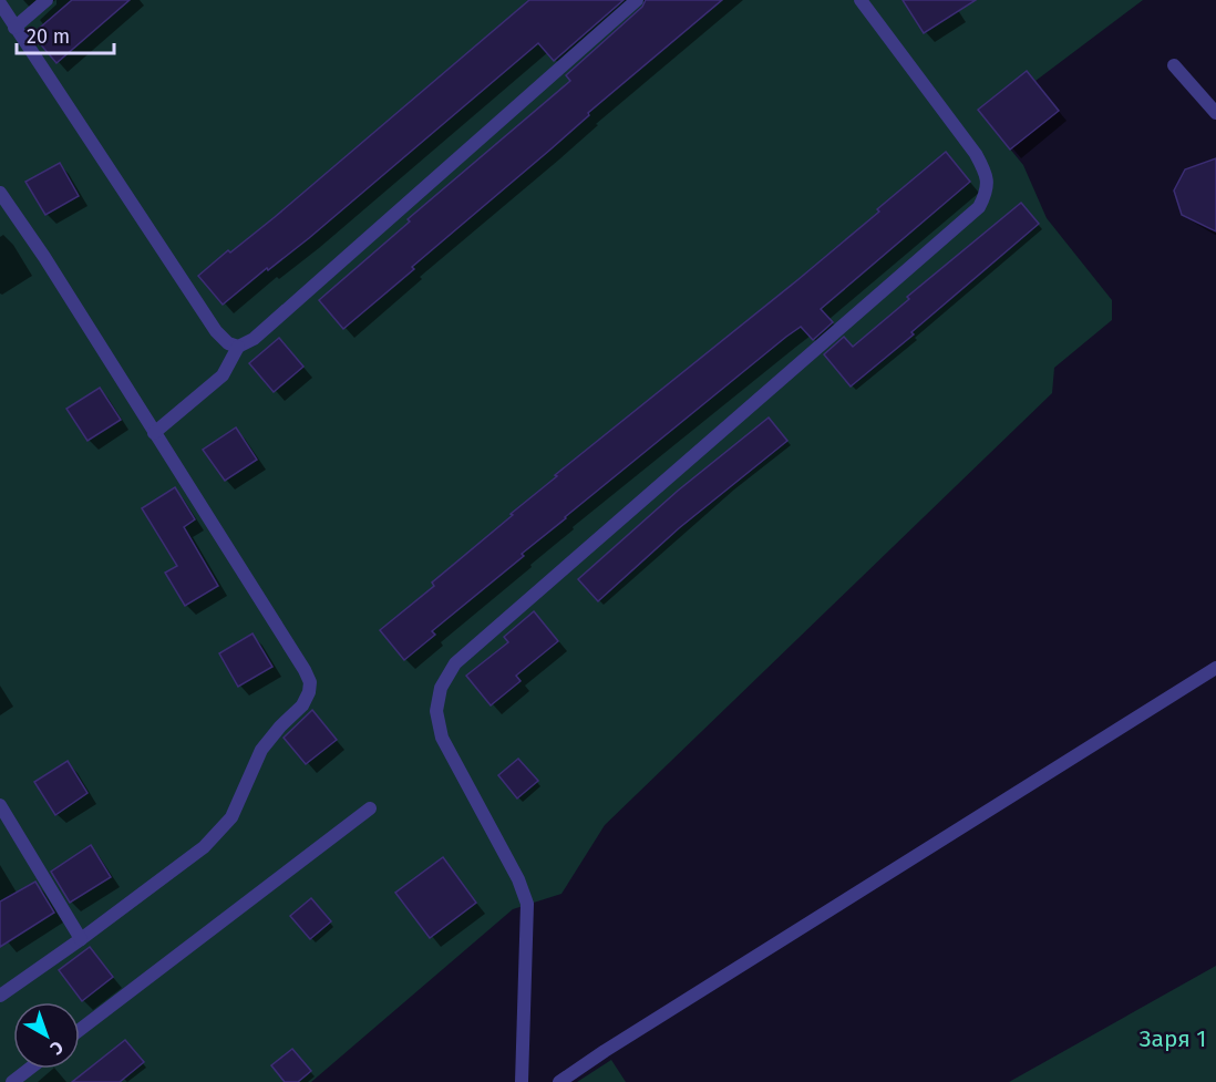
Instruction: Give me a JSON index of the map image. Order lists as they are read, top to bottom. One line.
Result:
{"parks":["Заря 1"],"scale_bar":"20 m","north":"bottom right"}
